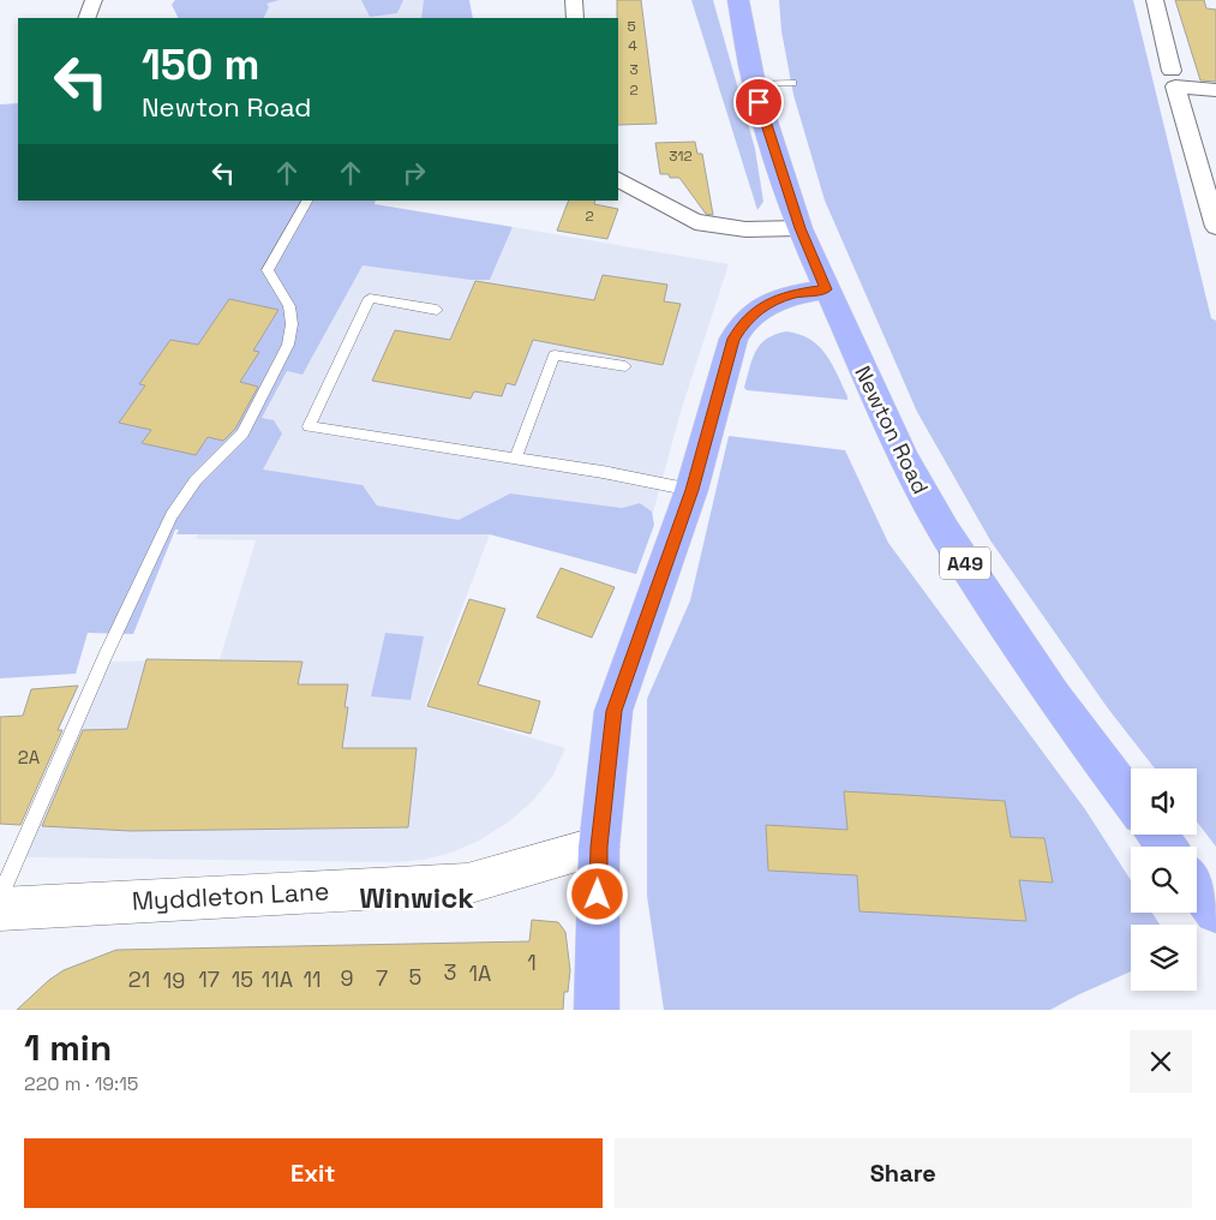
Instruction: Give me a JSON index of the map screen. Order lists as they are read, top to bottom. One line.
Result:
{"streets":{"main road":["Newton Road","A49"],"street":["Myddleton Lane"]},"districts":["Winwick"],"house_numbers":["5","4","3","2","312","2","2A","1","3","1A","5","9","7","21","17","15","11A","11","19"],"page":{"turn":["150 m","Newton Road"],"heading":["1 min","220 m · 19:15"],"buttons":["Exit","Share"]}}
